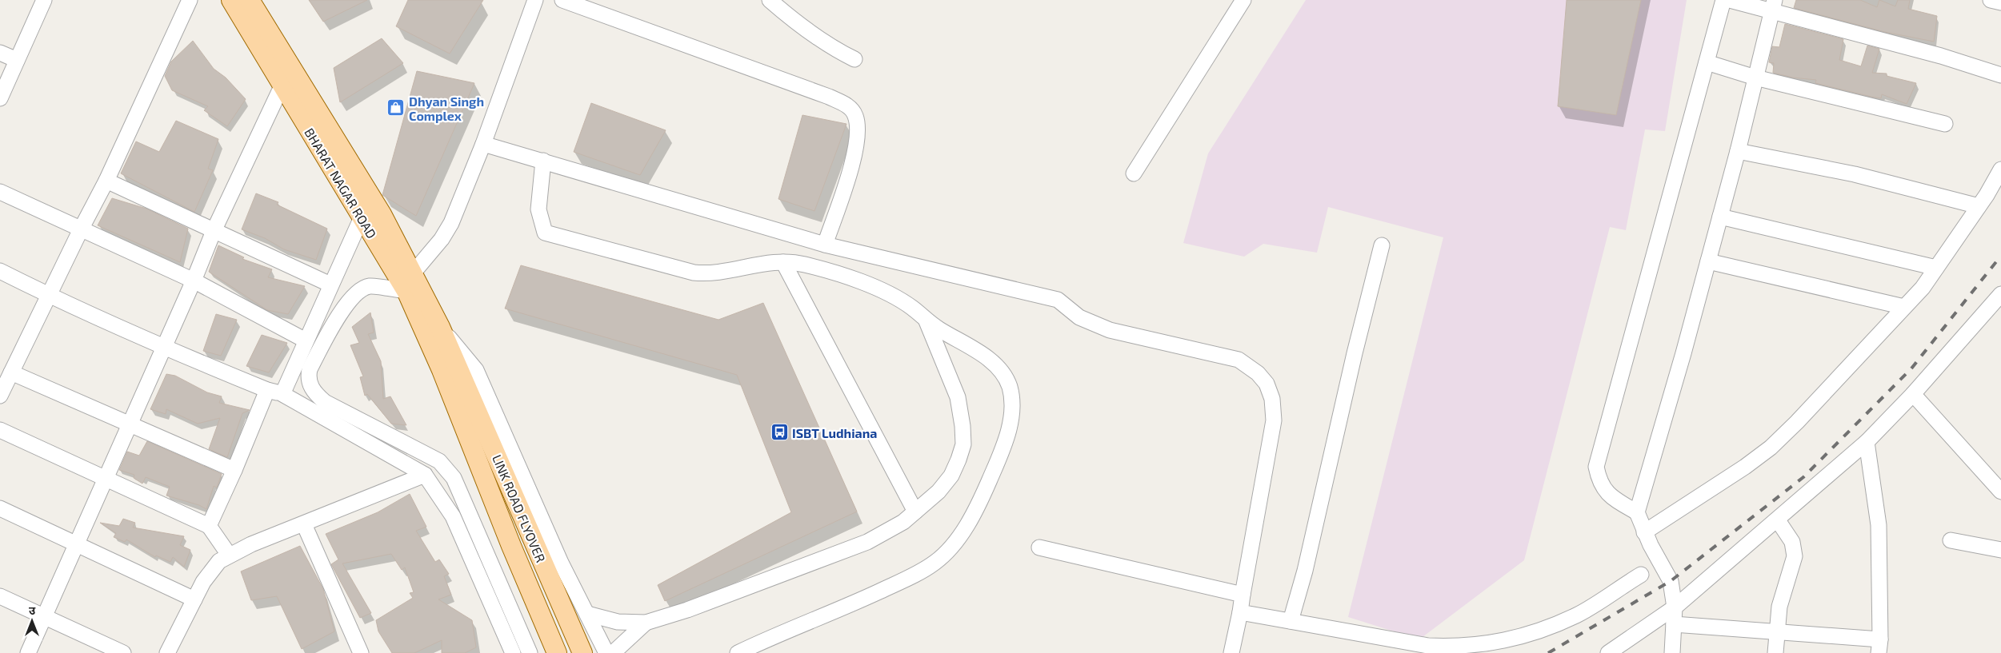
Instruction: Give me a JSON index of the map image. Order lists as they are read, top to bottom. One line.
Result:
{"streets":{"main road":["BHARAT NAGAR ROAD","LINK ROAD FLYOVER"]},"crossings":[["BHARAT NAGAR ROAD","LINK ROAD FLYOVER"]],"places":{"shop":["Dhyan Singh Complex"],"bus stop":["ISBT Ludhiana"]},"north":"top"}
